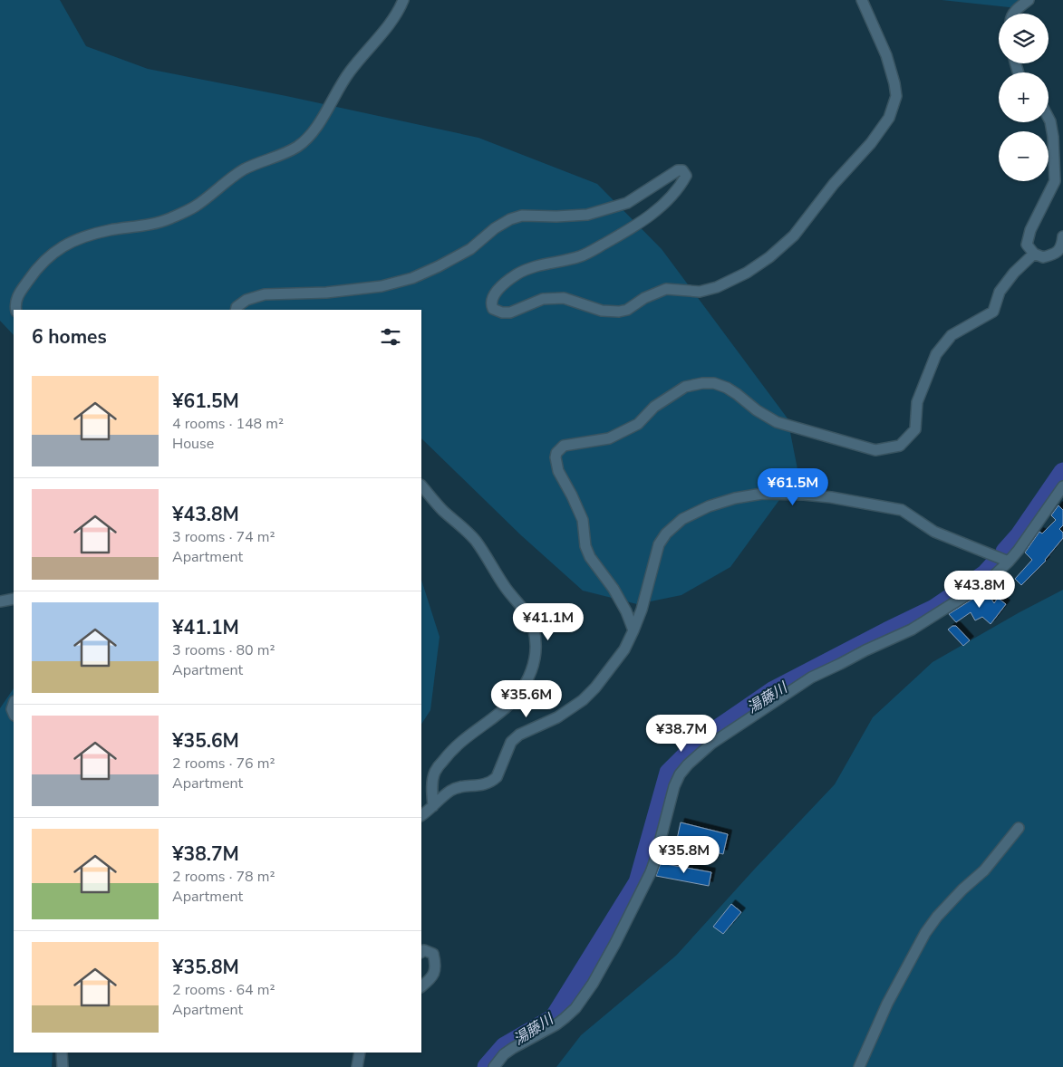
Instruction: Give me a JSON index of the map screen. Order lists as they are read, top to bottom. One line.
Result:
{"water":["湯藤川"],"page":{"map_buttons":["+","−"],"heading":"6 homes","list":[{"name":"¥61.5M","note":"4 rooms · 148 m² · House"},{"name":"¥43.8M","note":"3 rooms · 74 m² · Apartment"},{"name":"¥41.1M","note":"3 rooms · 80 m² · Apartment"},{"name":"¥35.6M","note":"2 rooms · 76 m² · Apartment"},{"name":"¥38.7M","note":"2 rooms · 78 m² · Apartment"},{"name":"¥35.8M","note":"2 rooms · 64 m² · Apartment"}],"price":["¥61.5M","¥43.8M","¥41.1M","¥35.6M","¥38.7M","¥35.8M"]}}
